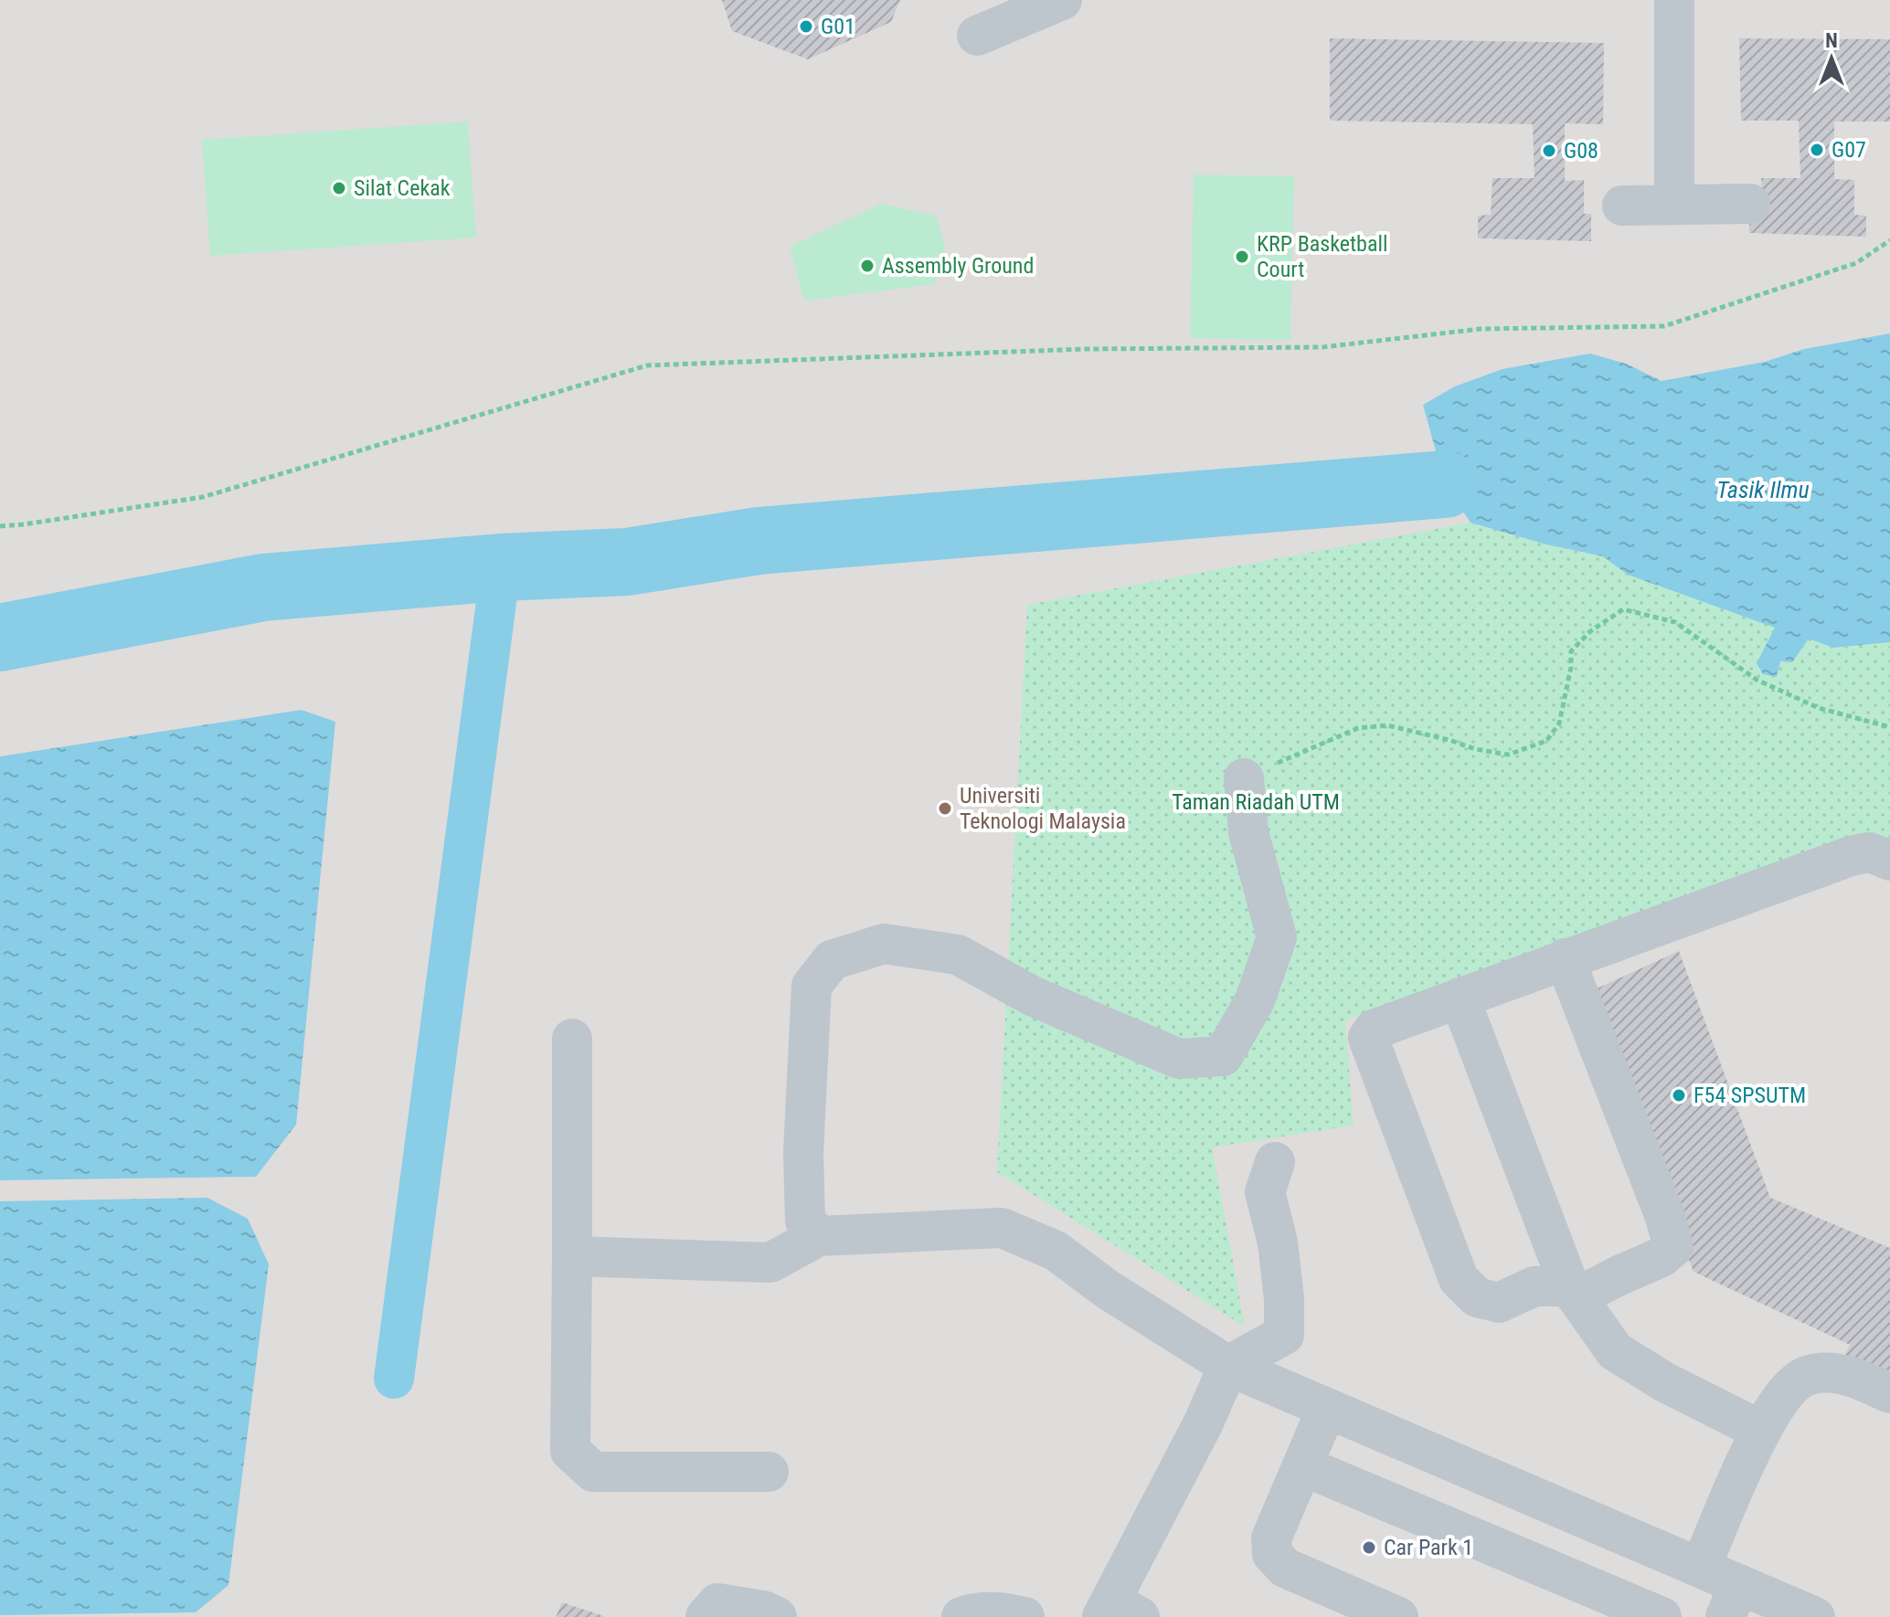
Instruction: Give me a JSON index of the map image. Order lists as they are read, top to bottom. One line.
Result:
{"water":["Tasik Ilmu"],"parks":["Taman Riadah UTM"],"places":["G01","G07","G08","Silat Cekak","KRP Basketball Court","Assembly Ground","Universiti Teknologi Malaysia","F54 SPSUTM","Car Park 1"],"north":"top"}
